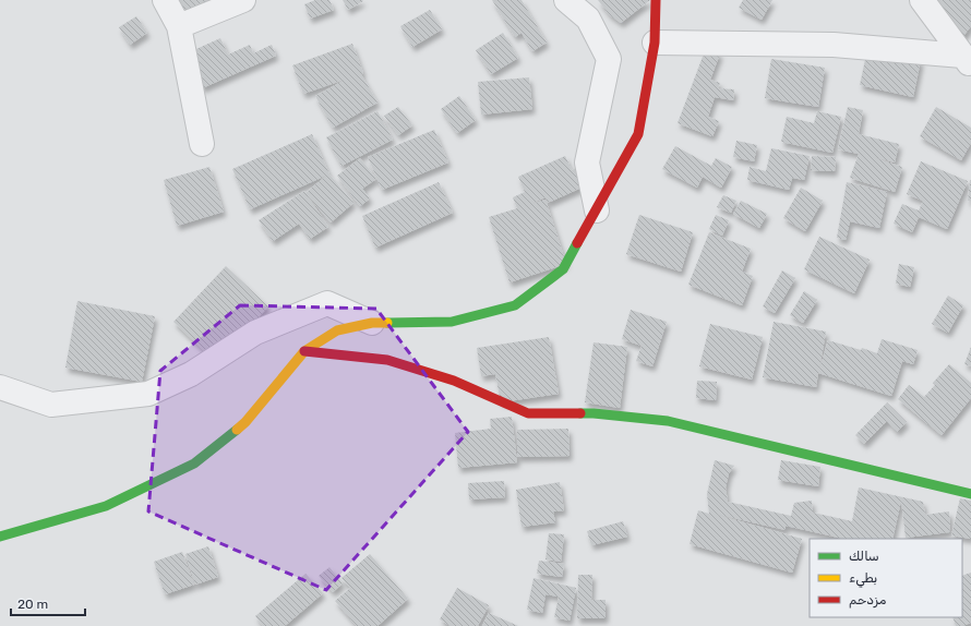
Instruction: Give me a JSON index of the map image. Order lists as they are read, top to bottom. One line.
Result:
{"legend":["سالك","بطيء","مزدحم"],"scale_bar":"20 m"}
